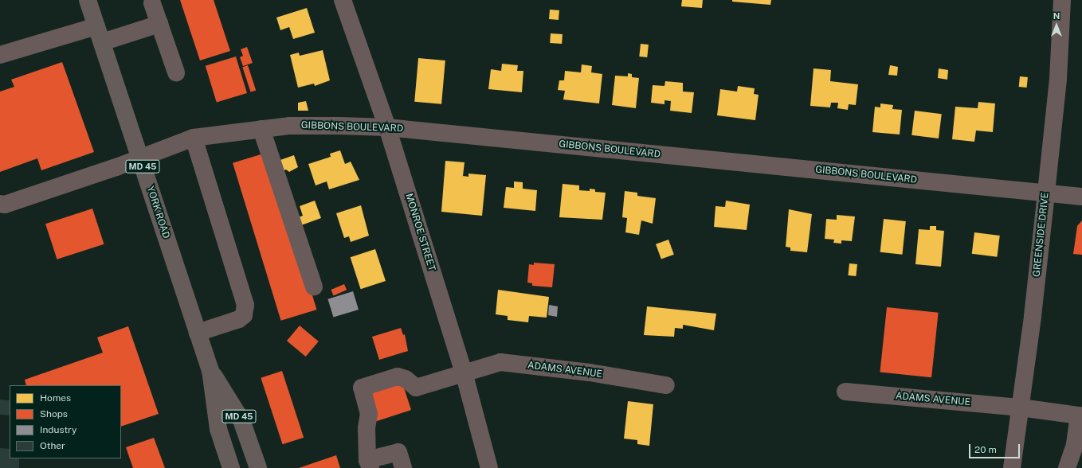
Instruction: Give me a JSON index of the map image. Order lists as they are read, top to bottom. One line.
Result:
{"streets":{"main road":["MD 45","YORK ROAD"],"street":["GIBBONS BOULEVARD","MONROE STREET","GREENSIDE DRIVE","ADAMS AVENUE"]},"crossings":[["GIBBONS BOULEVARD","YORK ROAD"],["GIBBONS BOULEVARD","MONROE STREET"],["GIBBONS BOULEVARD","GREENSIDE DRIVE"],["MONROE STREET","ADAMS AVENUE"],["GREENSIDE DRIVE","ADAMS AVENUE"]],"legend":["Homes","Shops","Industry","Other"],"scale_bar":"20 m","north":"top"}
